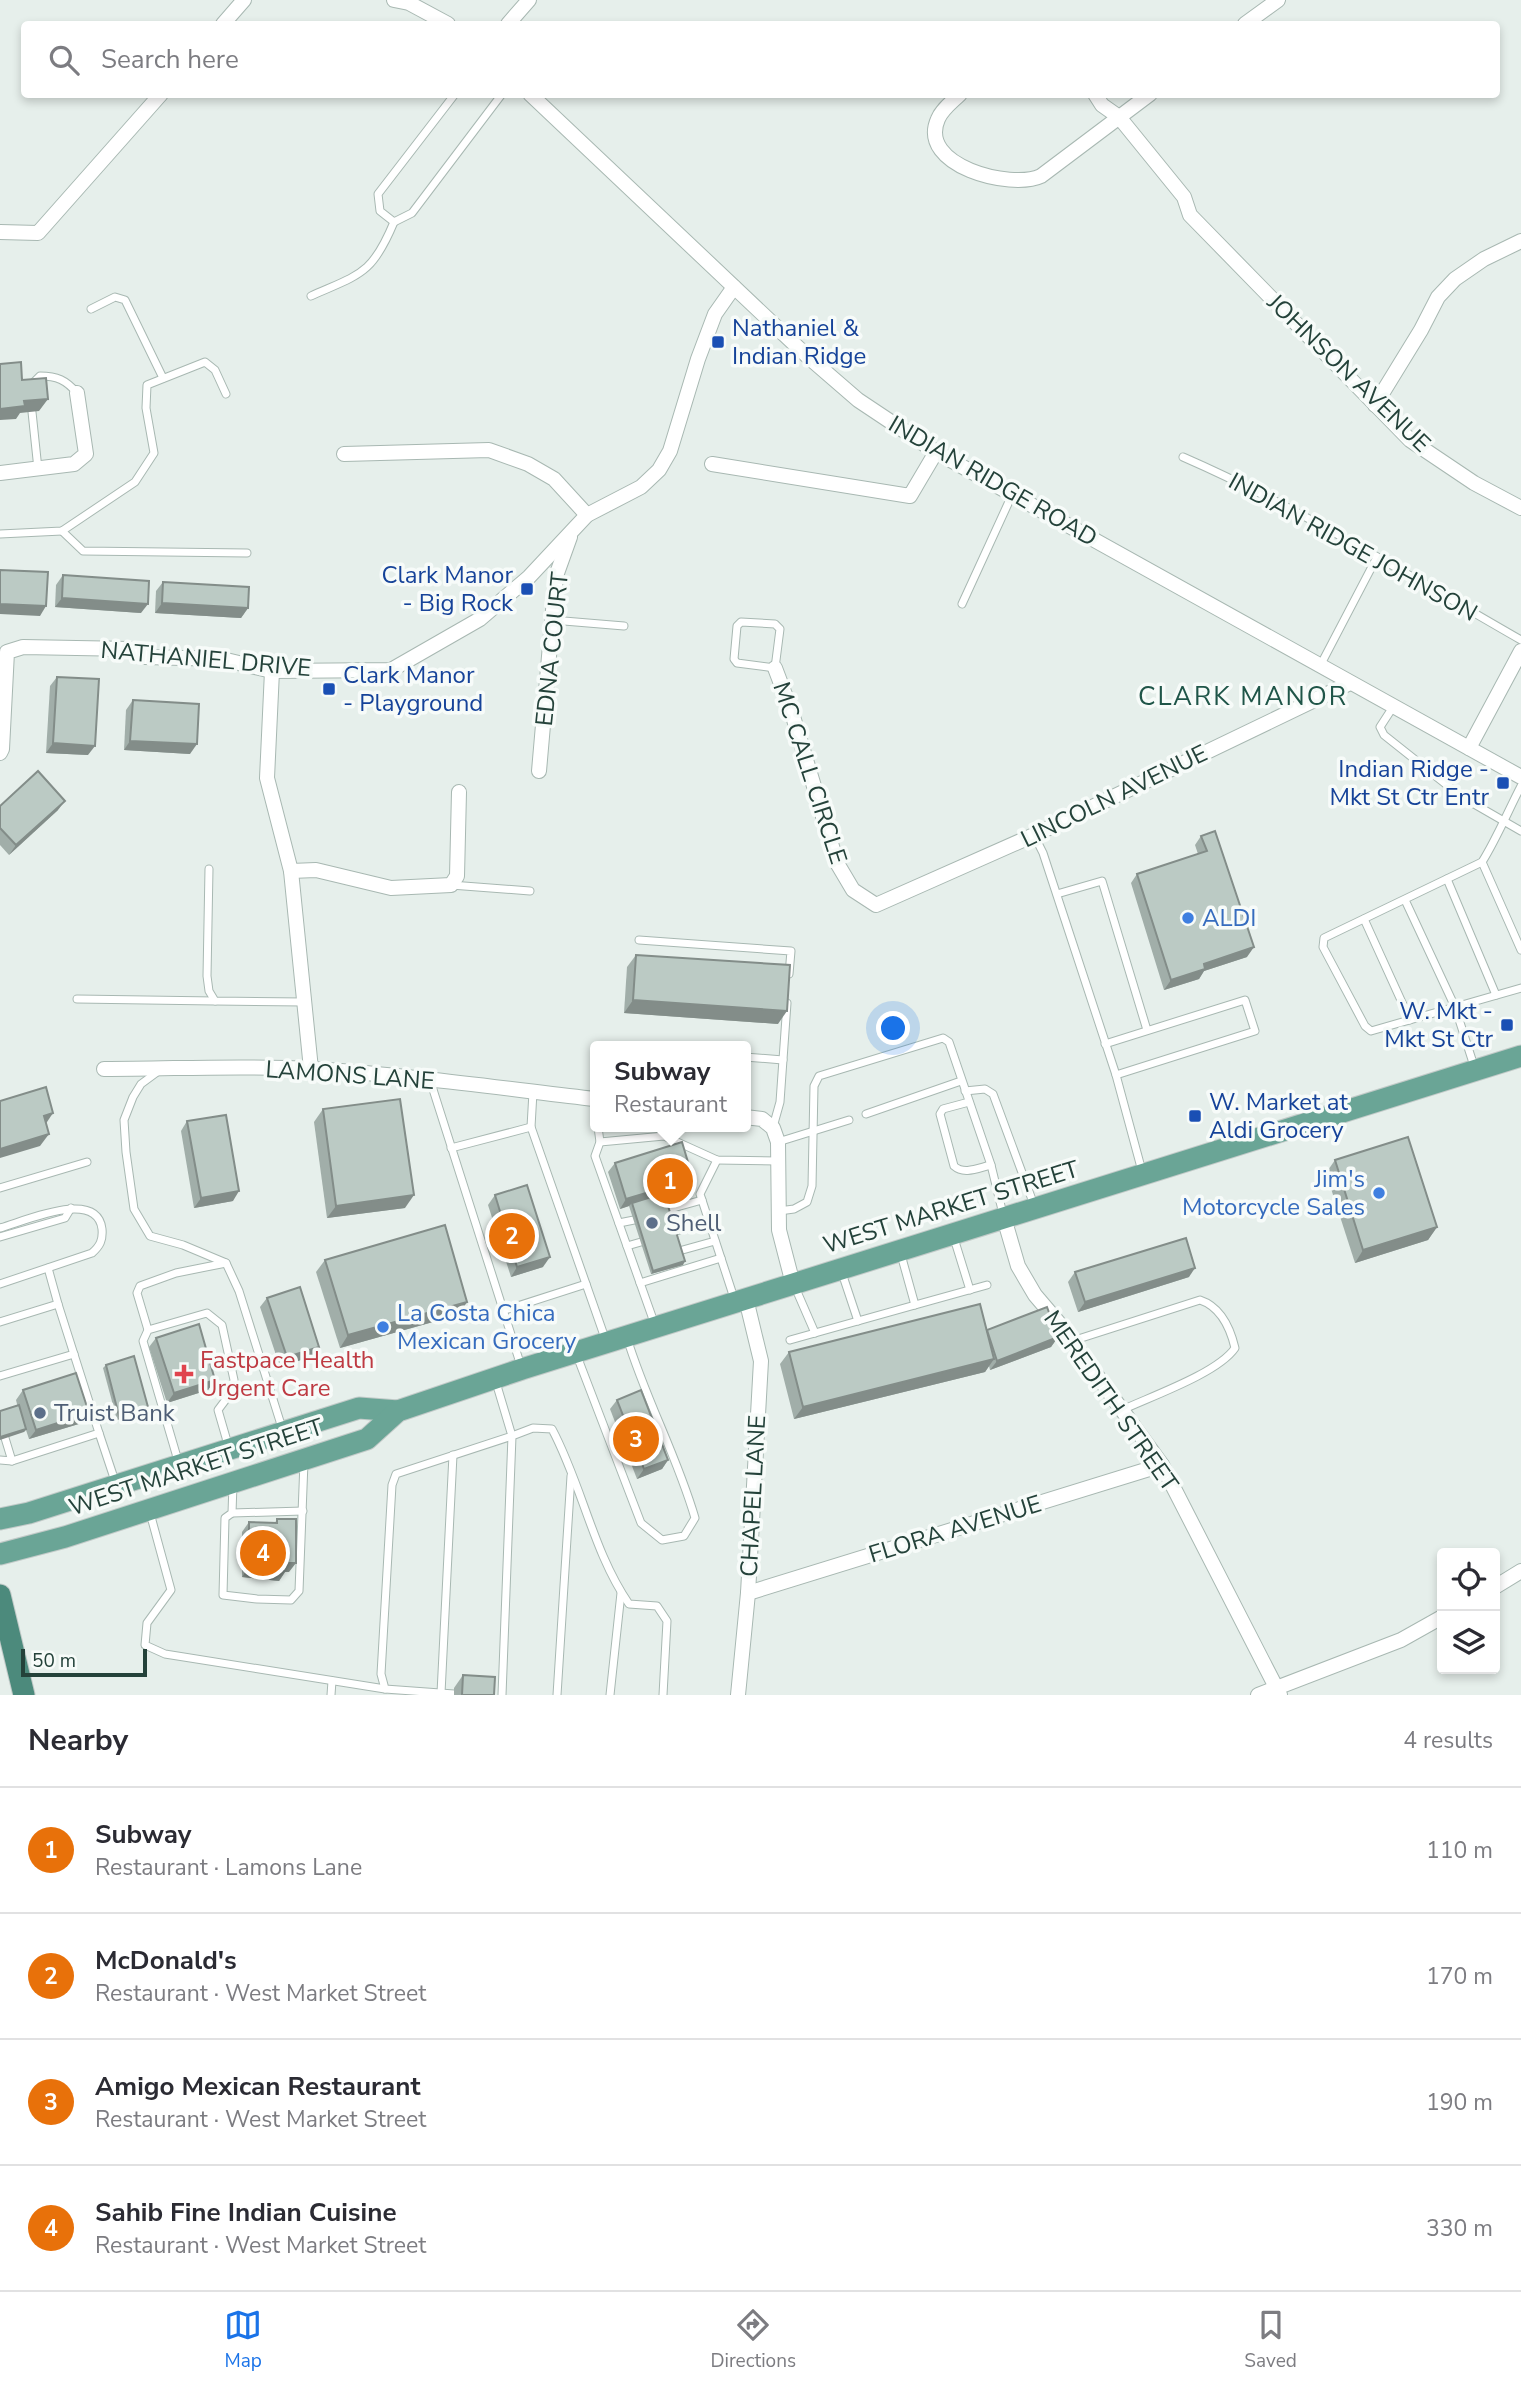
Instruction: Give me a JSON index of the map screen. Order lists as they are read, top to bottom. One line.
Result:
{"streets":{"main road":["WEST MARKET STREET"],"street":["JOHNSON AVENUE","INDIAN RIDGE ROAD","EDNA COURT","NATHANIEL DRIVE","MC CALL CIRCLE","LINCOLN AVENUE","LAMONS LANE","MEREDITH STREET","CHAPEL LANE","FLORA AVENUE"],"lane":["INDIAN RIDGE JOHNSON"]},"crossings":[["INDIAN RIDGE ROAD","NATHANIEL DRIVE"],["INDIAN RIDGE ROAD","LINCOLN AVENUE"],["EDNA COURT","NATHANIEL DRIVE"],["MC CALL CIRCLE","LINCOLN AVENUE"],["WEST MARKET STREET","MEREDITH STREET"],["WEST MARKET STREET","CHAPEL LANE"],["MEREDITH STREET","FLORA AVENUE"],["CHAPEL LANE","FLORA AVENUE"]],"districts":["CLARK MANOR"],"places":{"transit":["Nathaniel & Indian Ridge","Clark Manor - Big Rock","Clark Manor - Playground","Indian Ridge - Mkt St Ctr Entr","W. Mkt - Mkt St Ctr","W. Market at Aldi Grocery"],"other":["ALDI","Jim's Motorcycle Sales","Shell","La Costa Chica Mexican Grocery","Truist Bank"],"health":["Fastpace Health Urgent Care"]},"scale_bar":"50 m","page":{"search":"Search here","popup":["Subway","Restaurant"],"pins":["1","2","3","4"],"scale":"50 m","heading":["Nearby","4 results"],"list":[{"mark":"1","name":"Subway","note":"Restaurant · Lamons Lane","value":"110 m"},{"mark":"2","name":"McDonald's","note":"Restaurant · West Market Street","value":"170 m"},{"mark":"3","name":"Amigo Mexican Restaurant","note":"Restaurant · West Market Street","value":"190 m"},{"mark":"4","name":"Sahib Fine Indian Cuisine","note":"Restaurant · West Market Street","value":"330 m"}],"nav":["Map","Directions","Saved"]}}
